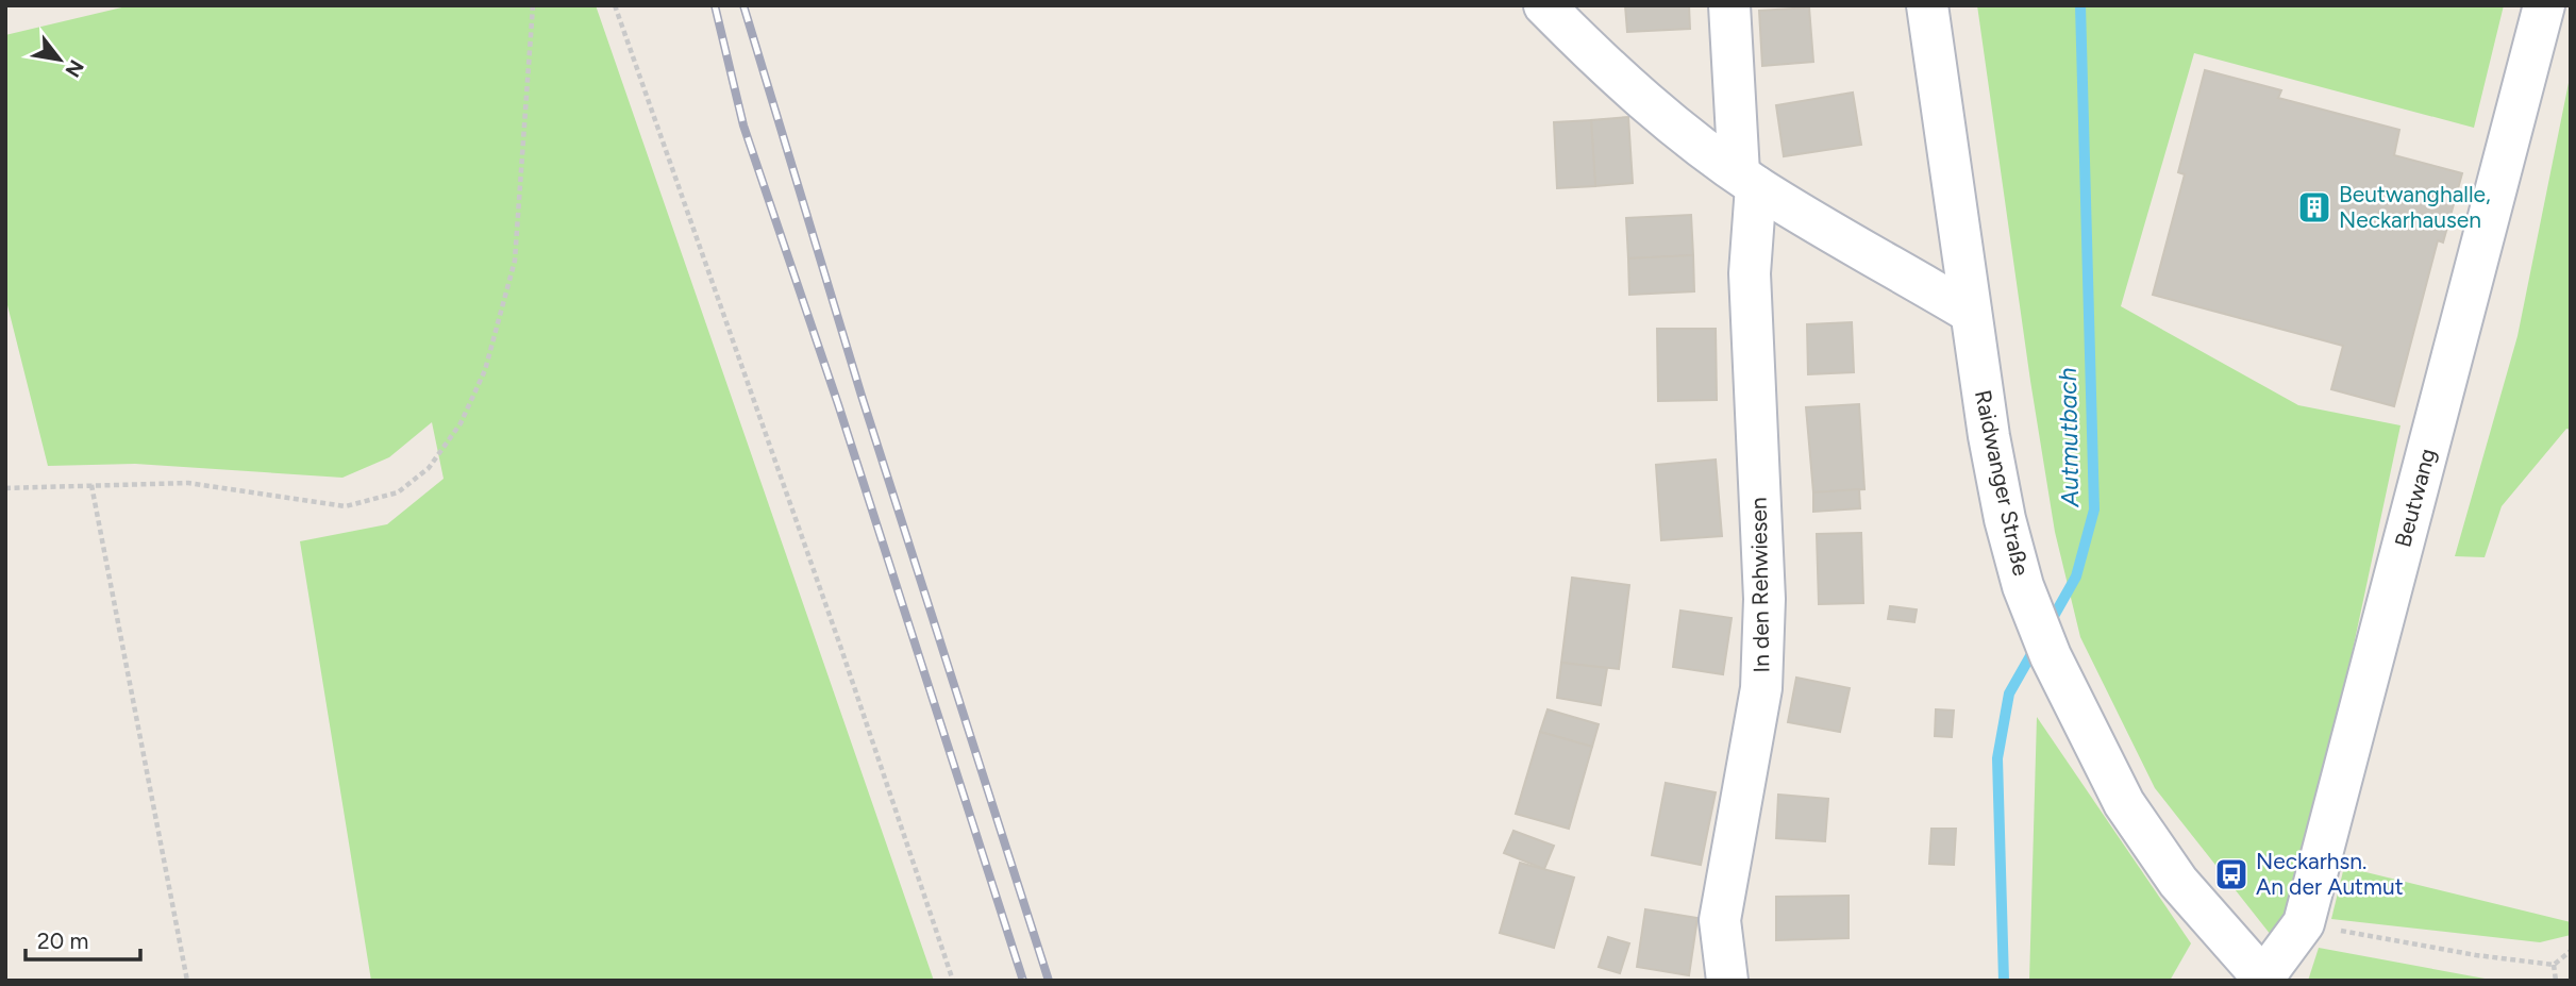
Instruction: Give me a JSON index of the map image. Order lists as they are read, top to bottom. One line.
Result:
{"streets":{"street":["Raidwanger Straße","Beutwang","In den Rehwiesen"]},"crossings":[["Raidwanger Straße","Beutwang"]],"water":["Autmutbach"],"places":{"building":["Beutwanghalle, Neckarhausen"],"bus stop":["Neckarhsn. An der Autmut"]},"scale_bar":"20 m","north":"bottom right"}
